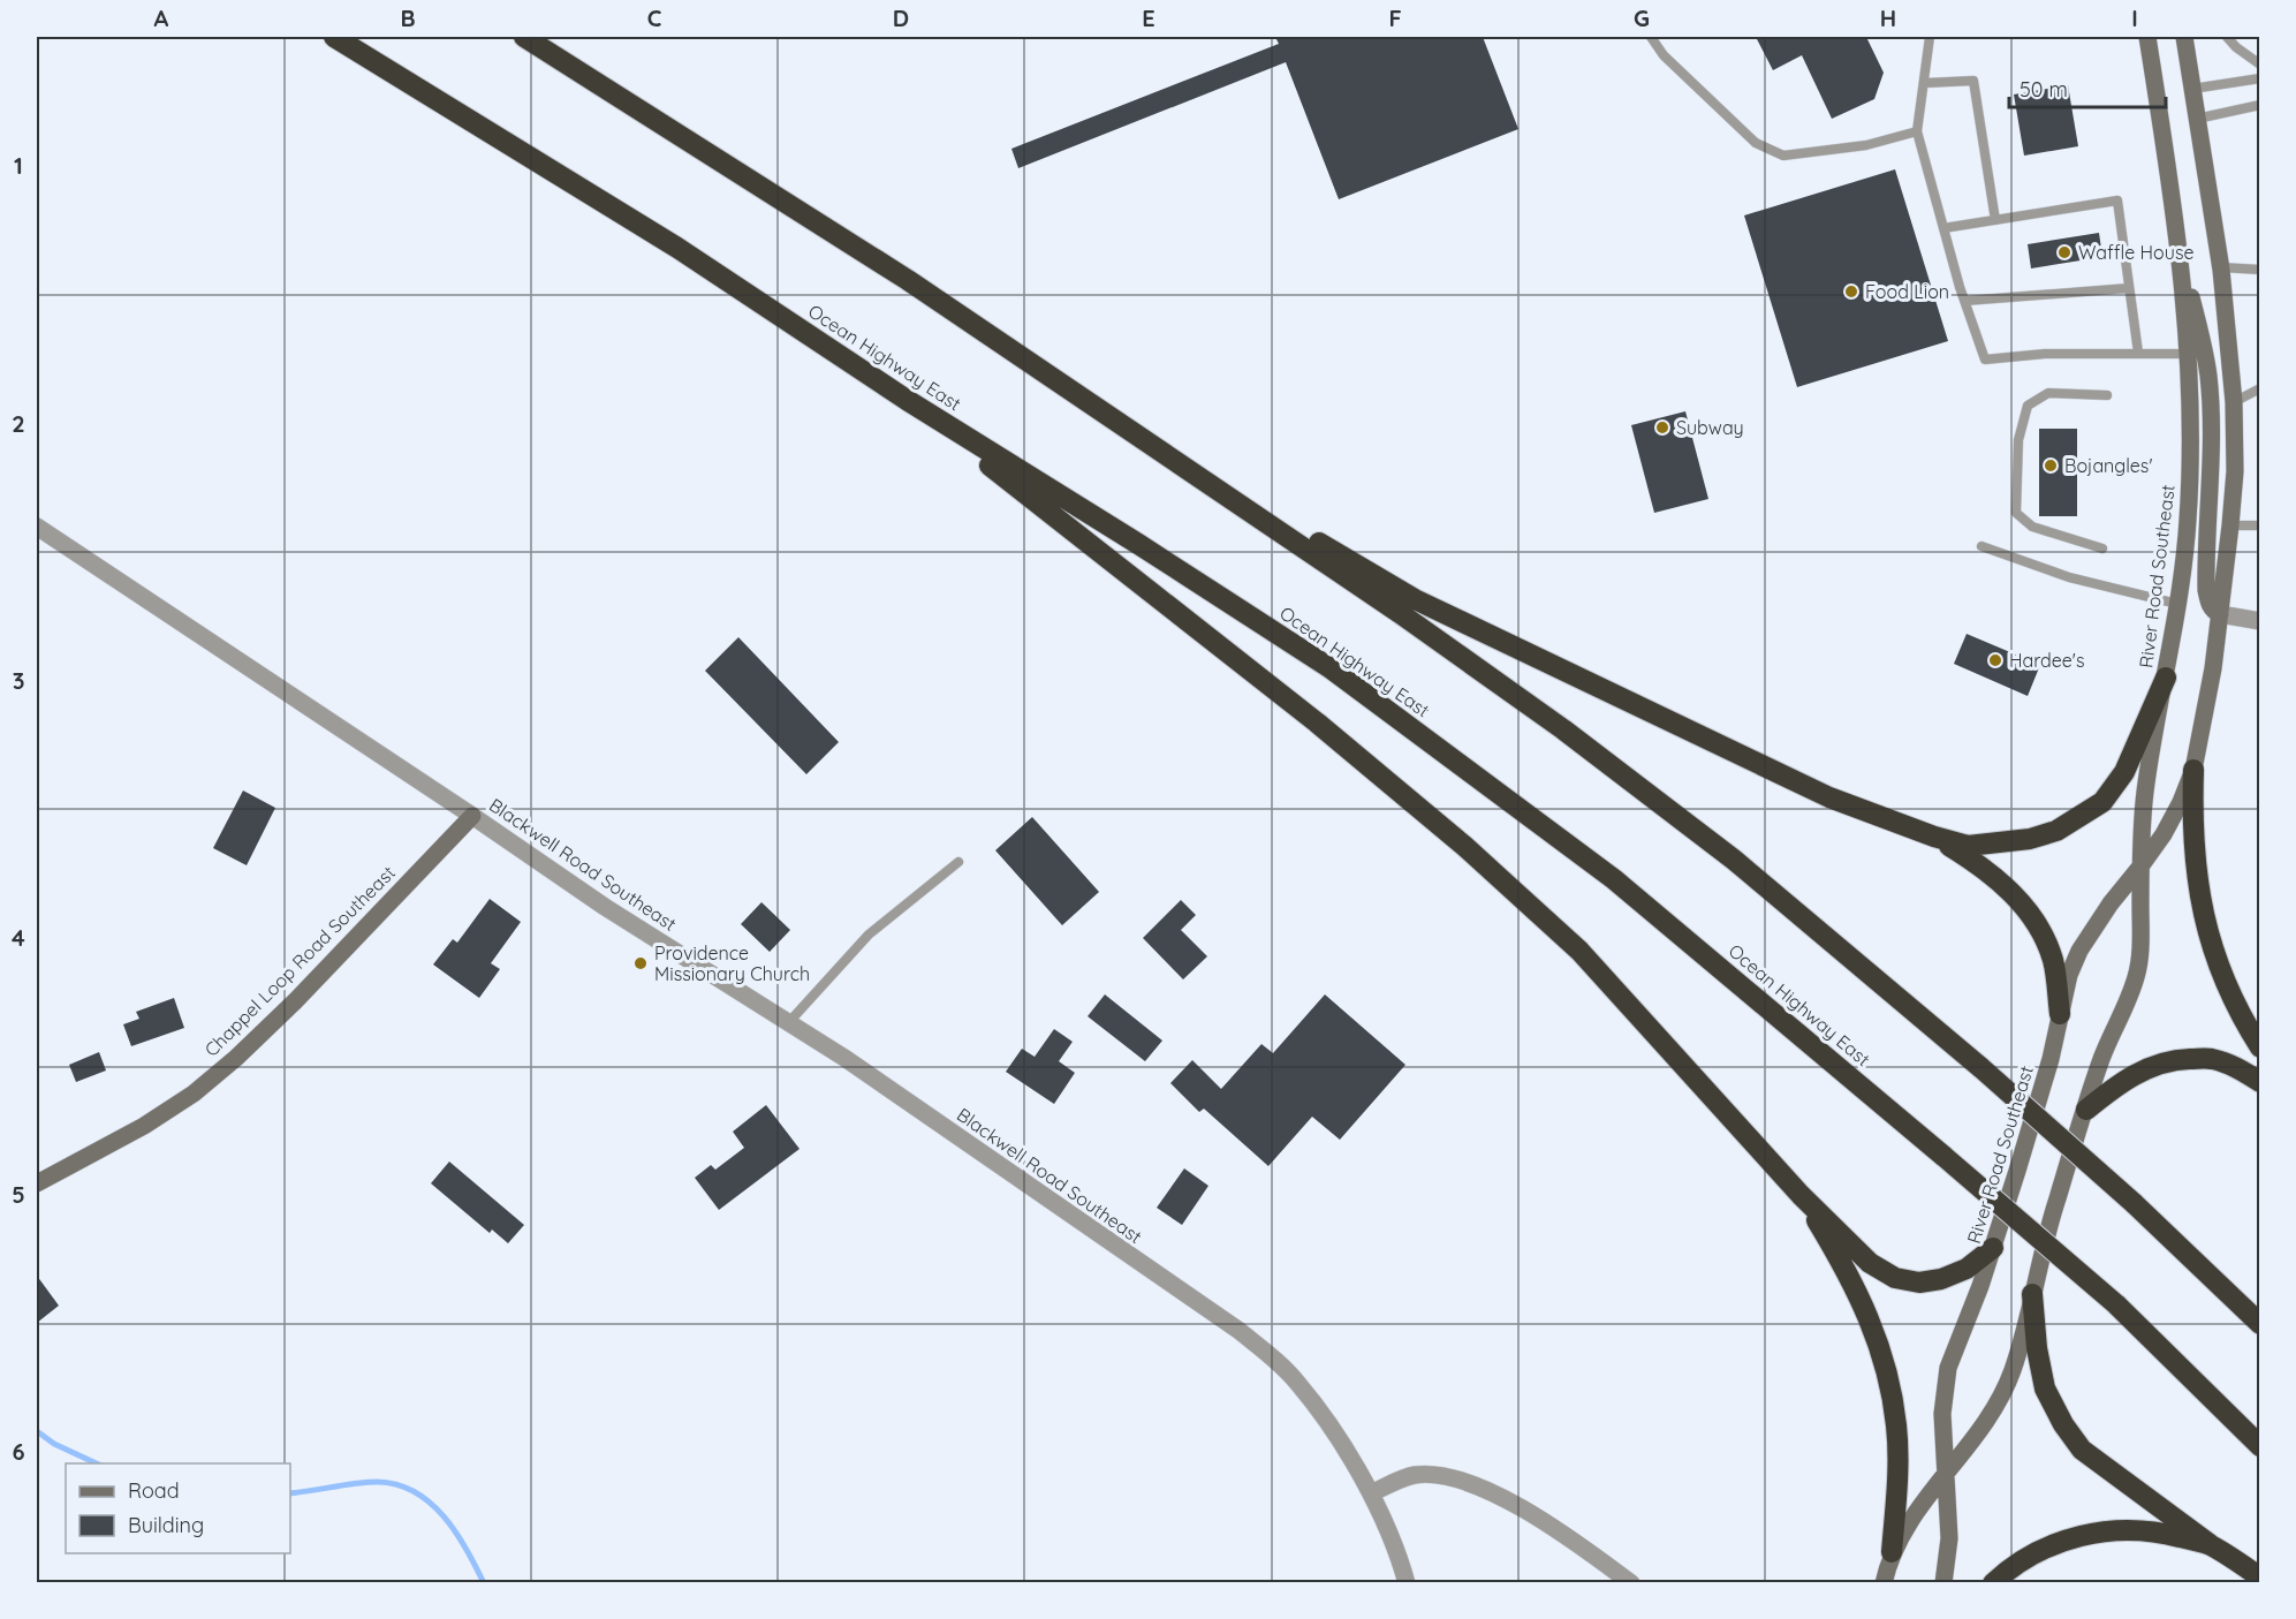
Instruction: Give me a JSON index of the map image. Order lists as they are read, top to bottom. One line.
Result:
{"streets":{"highway":["Ocean Highway East"],"main road":["River Road Southeast","Chappel Loop Road Southeast"],"street":["Blackwell Road Southeast"]},"crossings":[["Blackwell Road Southeast","Chappel Loop Road Southeast"]],"places":["Waffle House","Food Lion","Subway","Bojangles'","Hardee's","Providence Missionary Church"],"legend":["Road","Building"],"scale_bar":"50 m","grid":{"columns":["A","B","C","D","E","F","G","H","I"],"rows":["1","2","3","4","5","6"]}}
